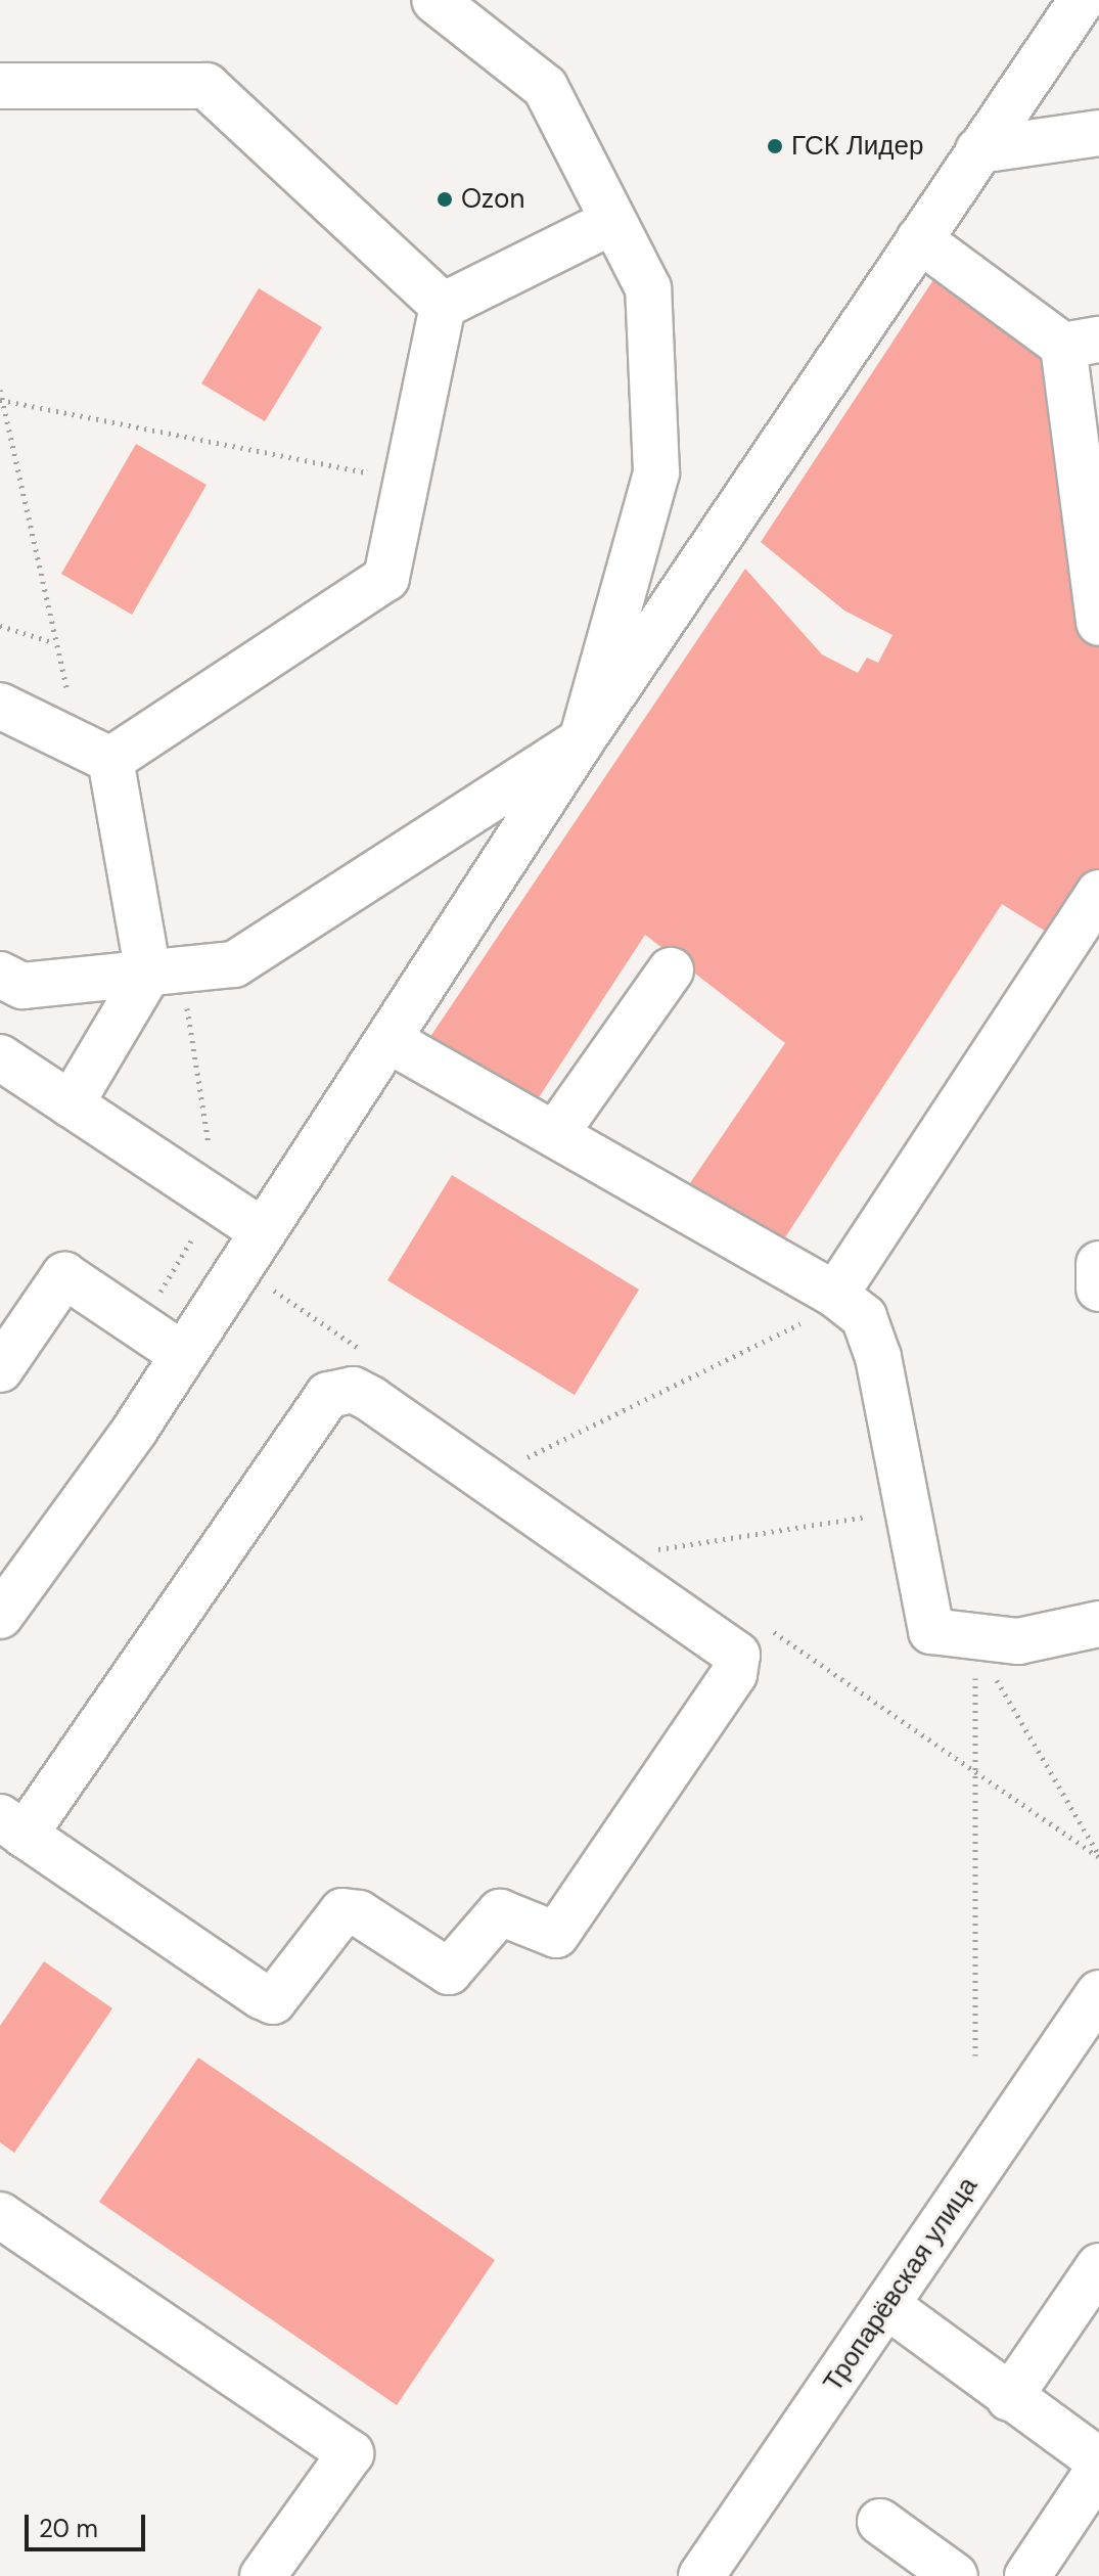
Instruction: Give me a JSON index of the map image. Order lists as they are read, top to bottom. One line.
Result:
{"streets":{"street":["Тропарёвская улица"]},"places":["ГСК Лидер","Ozon"],"scale_bar":"20 m"}
